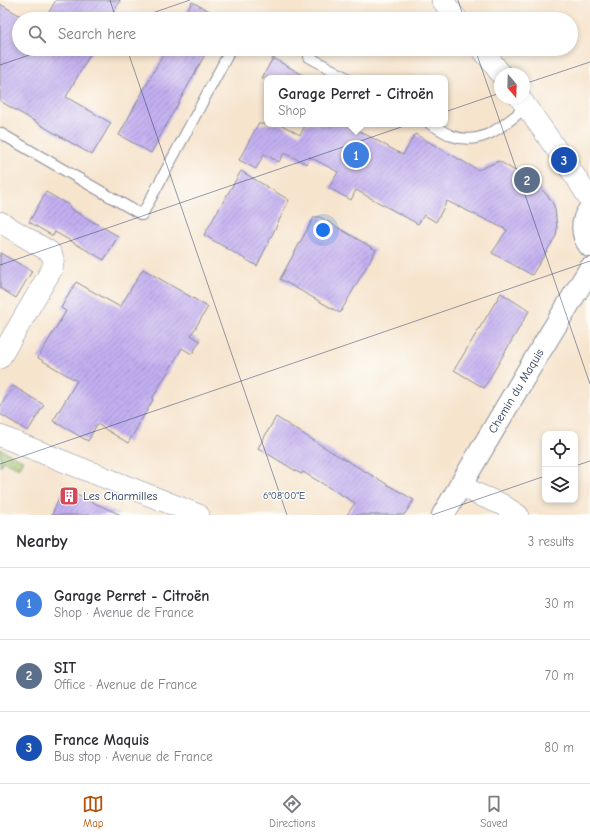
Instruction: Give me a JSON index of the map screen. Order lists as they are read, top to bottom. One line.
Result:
{"streets":{"street":["Chemin du Maquis"]},"places":{"building":["Les Charmilles"]},"north":"bottom","page":{"search":"Search here","popup":["Garage Perret - Citroën","Shop"],"pins":["1","3","2"],"heading":["Nearby","3 results"],"list":[{"mark":"1","name":"Garage Perret - Citroën","note":"Shop · Avenue de France","value":"30 m"},{"mark":"2","name":"SIT","note":"Office · Avenue de France","value":"70 m"},{"mark":"3","name":"France Maquis","note":"Bus stop · Avenue de France","value":"80 m"}],"nav":["Map","Directions","Saved"]},"coordinates":["6°08'00\"E"]}
